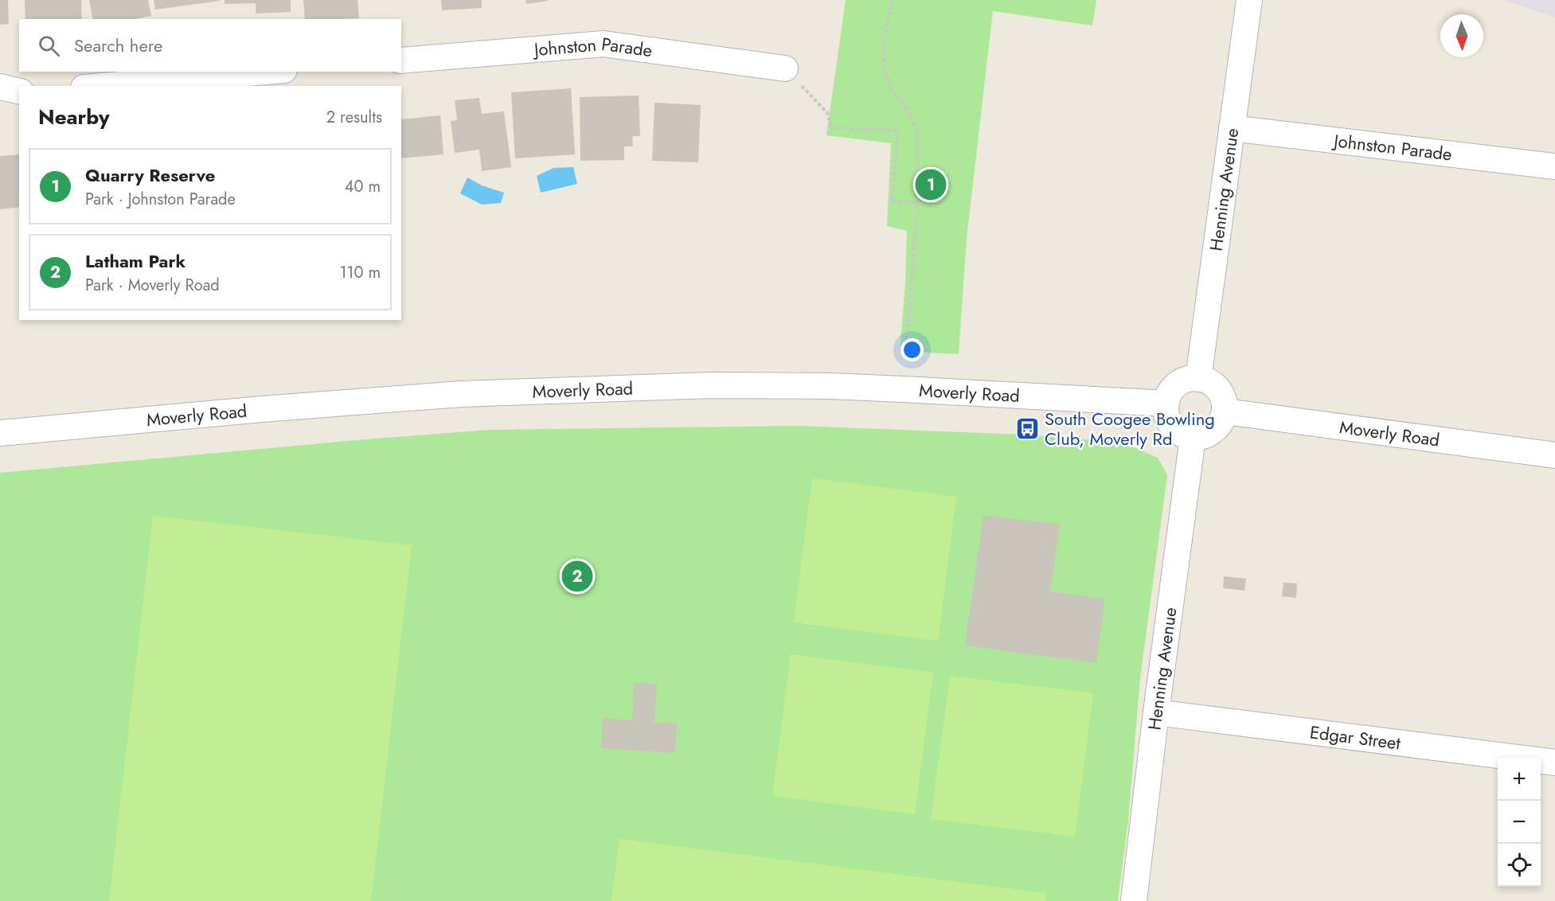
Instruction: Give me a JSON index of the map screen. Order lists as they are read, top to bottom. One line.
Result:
{"streets":{"street":["Johnston Parade","Henning Avenue","Moverly Road","Edgar Street"]},"crossings":[["Johnston Parade","Henning Avenue"],["Henning Avenue","Moverly Road"],["Henning Avenue","Edgar Street"]],"places":{"bus stop":["South Coogee Bowling Club, Moverly Rd"]},"north":"bottom","page":{"search":"Search here","heading":["Nearby","2 results"],"list":[{"mark":"1","name":"Quarry Reserve","note":"Park · Johnston Parade","value":"40 m"},{"mark":"2","name":"Latham Park","note":"Park · Moverly Road","value":"110 m"}],"pins":["1","2"],"map_buttons":["+","−"]}}
